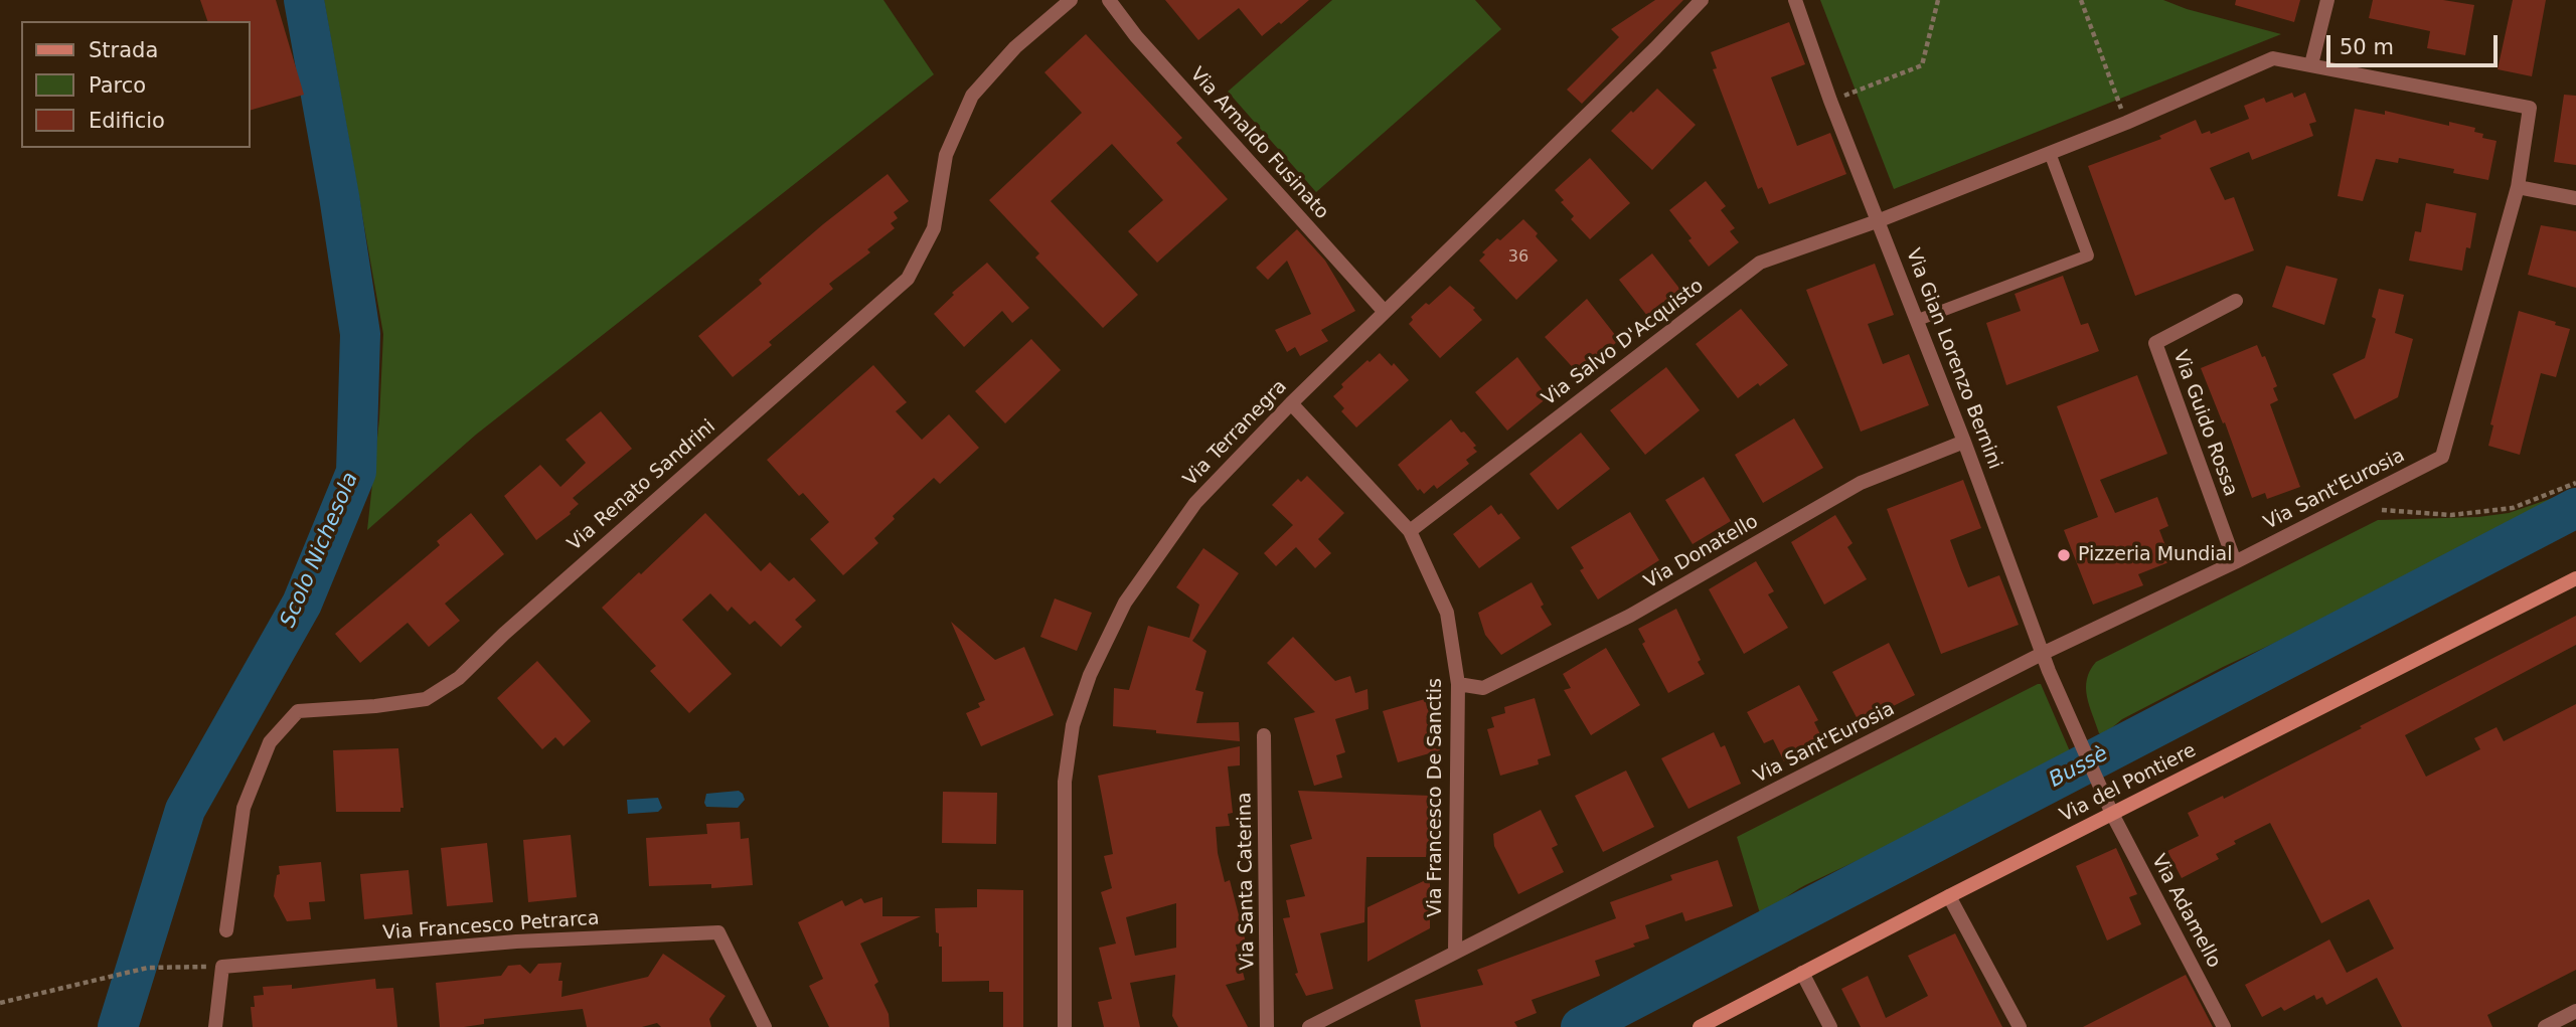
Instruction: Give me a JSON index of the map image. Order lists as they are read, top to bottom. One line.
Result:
{"streets":{"main road":["Via del Pontiere"],"street":["Via Arnaldo Fusinato","Via Salvo D'Acquisto","Via Gian Lorenzo Bernini","Via Guido Rossa","Via Terranegra","Via Renato Sandrini","Via Sant'Eurosia","Via Donatello","Via Francesco De Sanctis","Via Santa Caterina","Via Adamello","Via Francesco Petrarca"]},"crossings":[["Via Arnaldo Fusinato","Via Terranegra"],["Via Salvo D'Acquisto","Via Gian Lorenzo Bernini"],["Via Salvo D'Acquisto","Via Sant'Eurosia"],["Via Salvo D'Acquisto","Via Francesco De Sanctis"],["Via Gian Lorenzo Bernini","Via Sant'Eurosia"],["Via Gian Lorenzo Bernini","Via Donatello"],["Via Gian Lorenzo Bernini","Via Adamello"],["Via Guido Rossa","Via Sant'Eurosia"],["Via Terranegra","Via Francesco De Sanctis"],["Via Sant'Eurosia","Via Francesco De Sanctis"],["Via Donatello","Via Francesco De Sanctis"],["Via del Pontiere","Via Adamello"]],"water":["Scolo Nichesola","Bussè"],"places":["Pizzeria Mundial"],"house_numbers":["36"],"legend":["Strada","Parco","Edificio"],"scale_bar":"50 m"}
